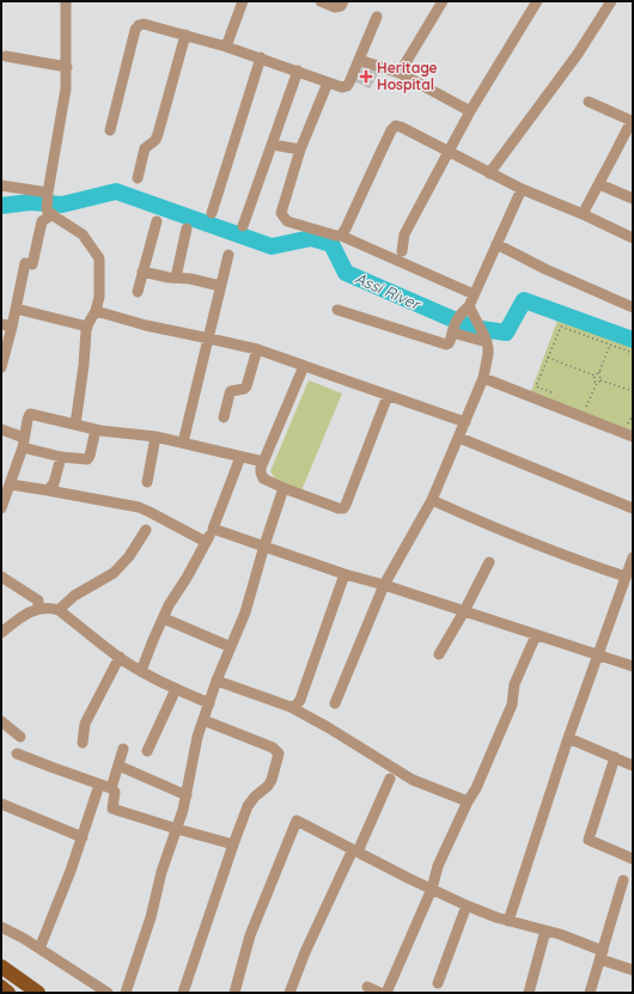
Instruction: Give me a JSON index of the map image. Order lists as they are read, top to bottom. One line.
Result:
{"water":["Assi River"],"places":{"health":["Heritage Hospital"]}}
